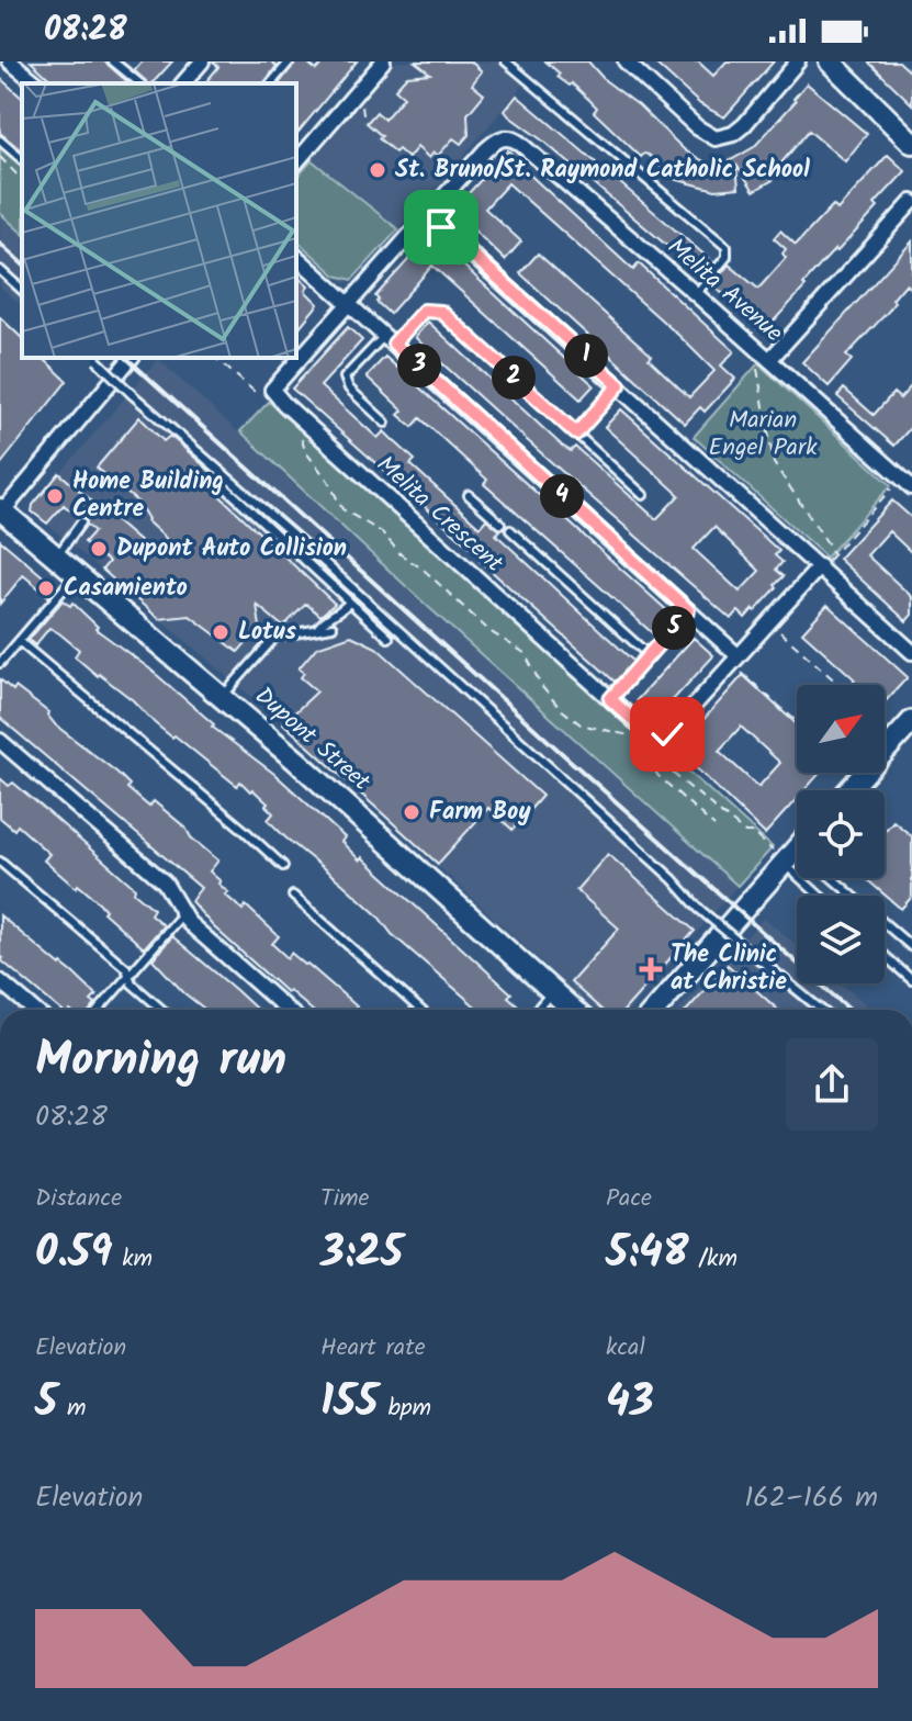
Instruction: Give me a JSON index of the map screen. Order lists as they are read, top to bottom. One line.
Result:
{"streets":{"main road":["Dupont Street"],"street":["Melita Avenue","Melita Crescent"]},"crossings":[["Melita Avenue","Melita Crescent"]],"parks":["Marian Engel Park"],"places":{"other":["St. Bruno/St. Raymond Catholic School","Home Building Centre","Dupont Auto Collision","Casamiento","Lotus","Farm Boy"],"health":["The Clinic at Christie"]},"north":"top right","page":{"status":"08:28","pins":["1","3","2","4","5"],"heading":["Morning run","08:28"],"stats":[["Distance","0.59 km"],["Time","3:25"],["Pace","5:48 /km"],["Elevation","5 m"],["Heart rate","155 bpm"],["kcal","43"]],"chart":["Elevation","162–166 m"]}}
